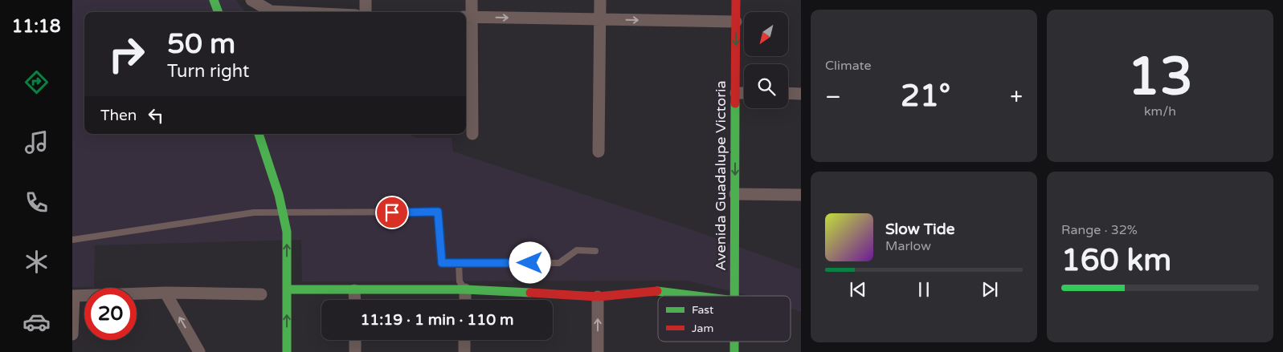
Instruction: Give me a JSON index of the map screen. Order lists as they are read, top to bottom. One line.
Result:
{"streets":{"street":["Avenida Guadalupe Victoria"]},"one_way":["Avenida Guadalupe Victoria"],"legend":["Fast","Jam"],"north":"bottom left","page":{"tabs":"11:18","tile":["Climate",["13","km/h"],["Range · 32%","160 km"]],"turn":["50 m","Turn right"],"heat":["−","21°","+"],"then":"Then","song":["Slow Tide","Marlow"],"limit":"20","trip":"11:19 · 1 min · 110 m"}}
